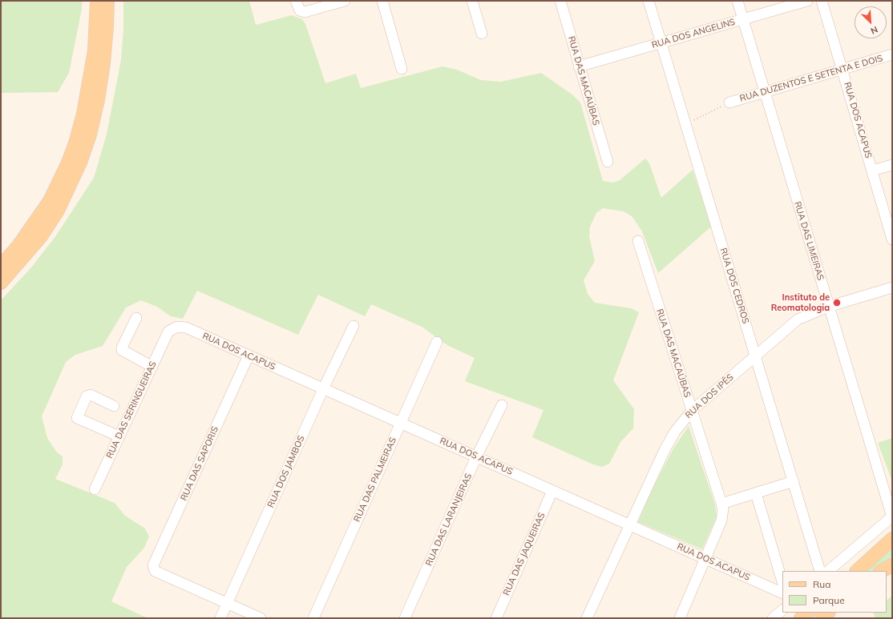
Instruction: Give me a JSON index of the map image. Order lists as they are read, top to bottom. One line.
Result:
{"streets":{"street":["RUA DOS ANGELINS","RUA DUZENTOS E SETENTA E DOIS","RUA DAS MACAÚBAS","RUA DOS ACAPUS","RUA DAS LIMEIRAS","RUA DOS CEDROS","RUA DOS IPÊS","RUA DAS SERINGUEIRAS","RUA DAS SAPORIS","RUA DOS JAMBOS","RUA DAS PALMEIRAS","RUA DAS LARANJEIRAS","RUA DAS JAQUEIRAS"]},"crossings":[["RUA DOS ANGELINS","RUA DAS MACAÚBAS"],["RUA DOS ANGELINS","RUA DAS LIMEIRAS"],["RUA DOS ANGELINS","RUA DOS CEDROS"],["RUA DUZENTOS E SETENTA E DOIS","RUA DOS ACAPUS"],["RUA DUZENTOS E SETENTA E DOIS","RUA DAS LIMEIRAS"],["RUA DAS MACAÚBAS","RUA DOS ACAPUS"],["RUA DAS MACAÚBAS","RUA DOS IPÊS"],["RUA DOS ACAPUS","RUA DOS IPÊS"],["RUA DOS ACAPUS","RUA DAS SERINGUEIRAS"],["RUA DOS ACAPUS","RUA DAS SAPORIS"],["RUA DOS ACAPUS","RUA DOS JAMBOS"],["RUA DOS ACAPUS","RUA DAS PALMEIRAS"],["RUA DOS ACAPUS","RUA DAS LARANJEIRAS"],["RUA DOS ACAPUS","RUA DAS JAQUEIRAS"],["RUA DAS LIMEIRAS","RUA DOS IPÊS"],["RUA DOS CEDROS","RUA DOS IPÊS"],["RUA DAS SAPORIS","RUA DOS JAMBOS"]],"places":["Instituto de Reomatologia"],"legend":["Rua","Parque"],"north":"bottom right"}
